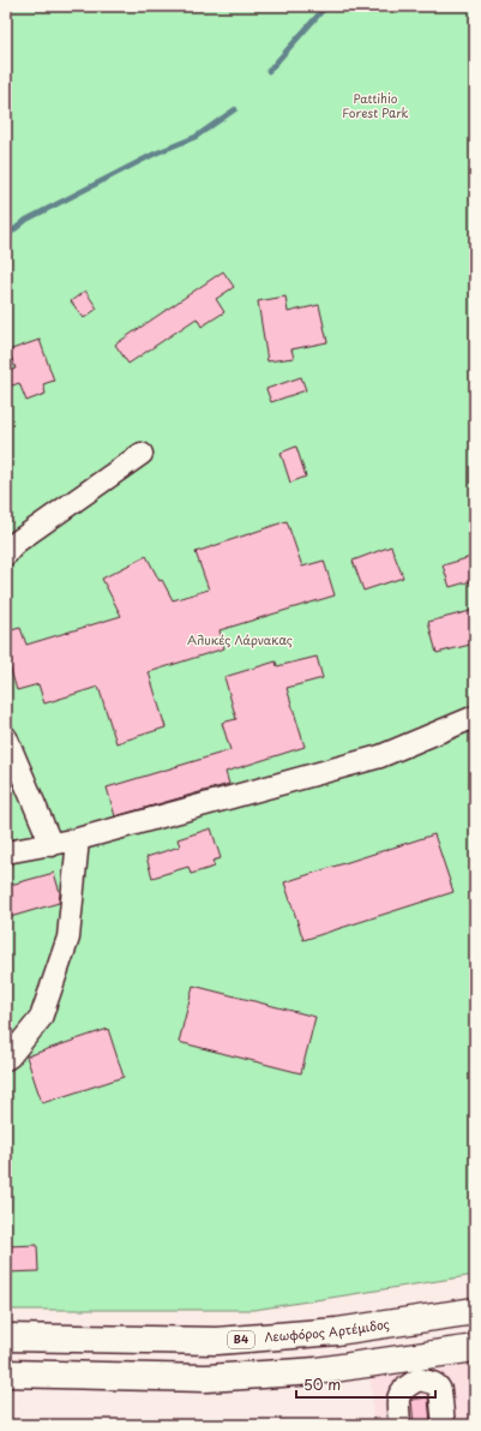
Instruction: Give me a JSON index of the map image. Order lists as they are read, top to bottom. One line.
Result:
{"streets":{"main road":["Λεωφόρος Αρτέμιδος","B4"]},"parks":["Pattihio Forest Park","Αλυκές Λάρνακας"],"scale_bar":"50 m"}
